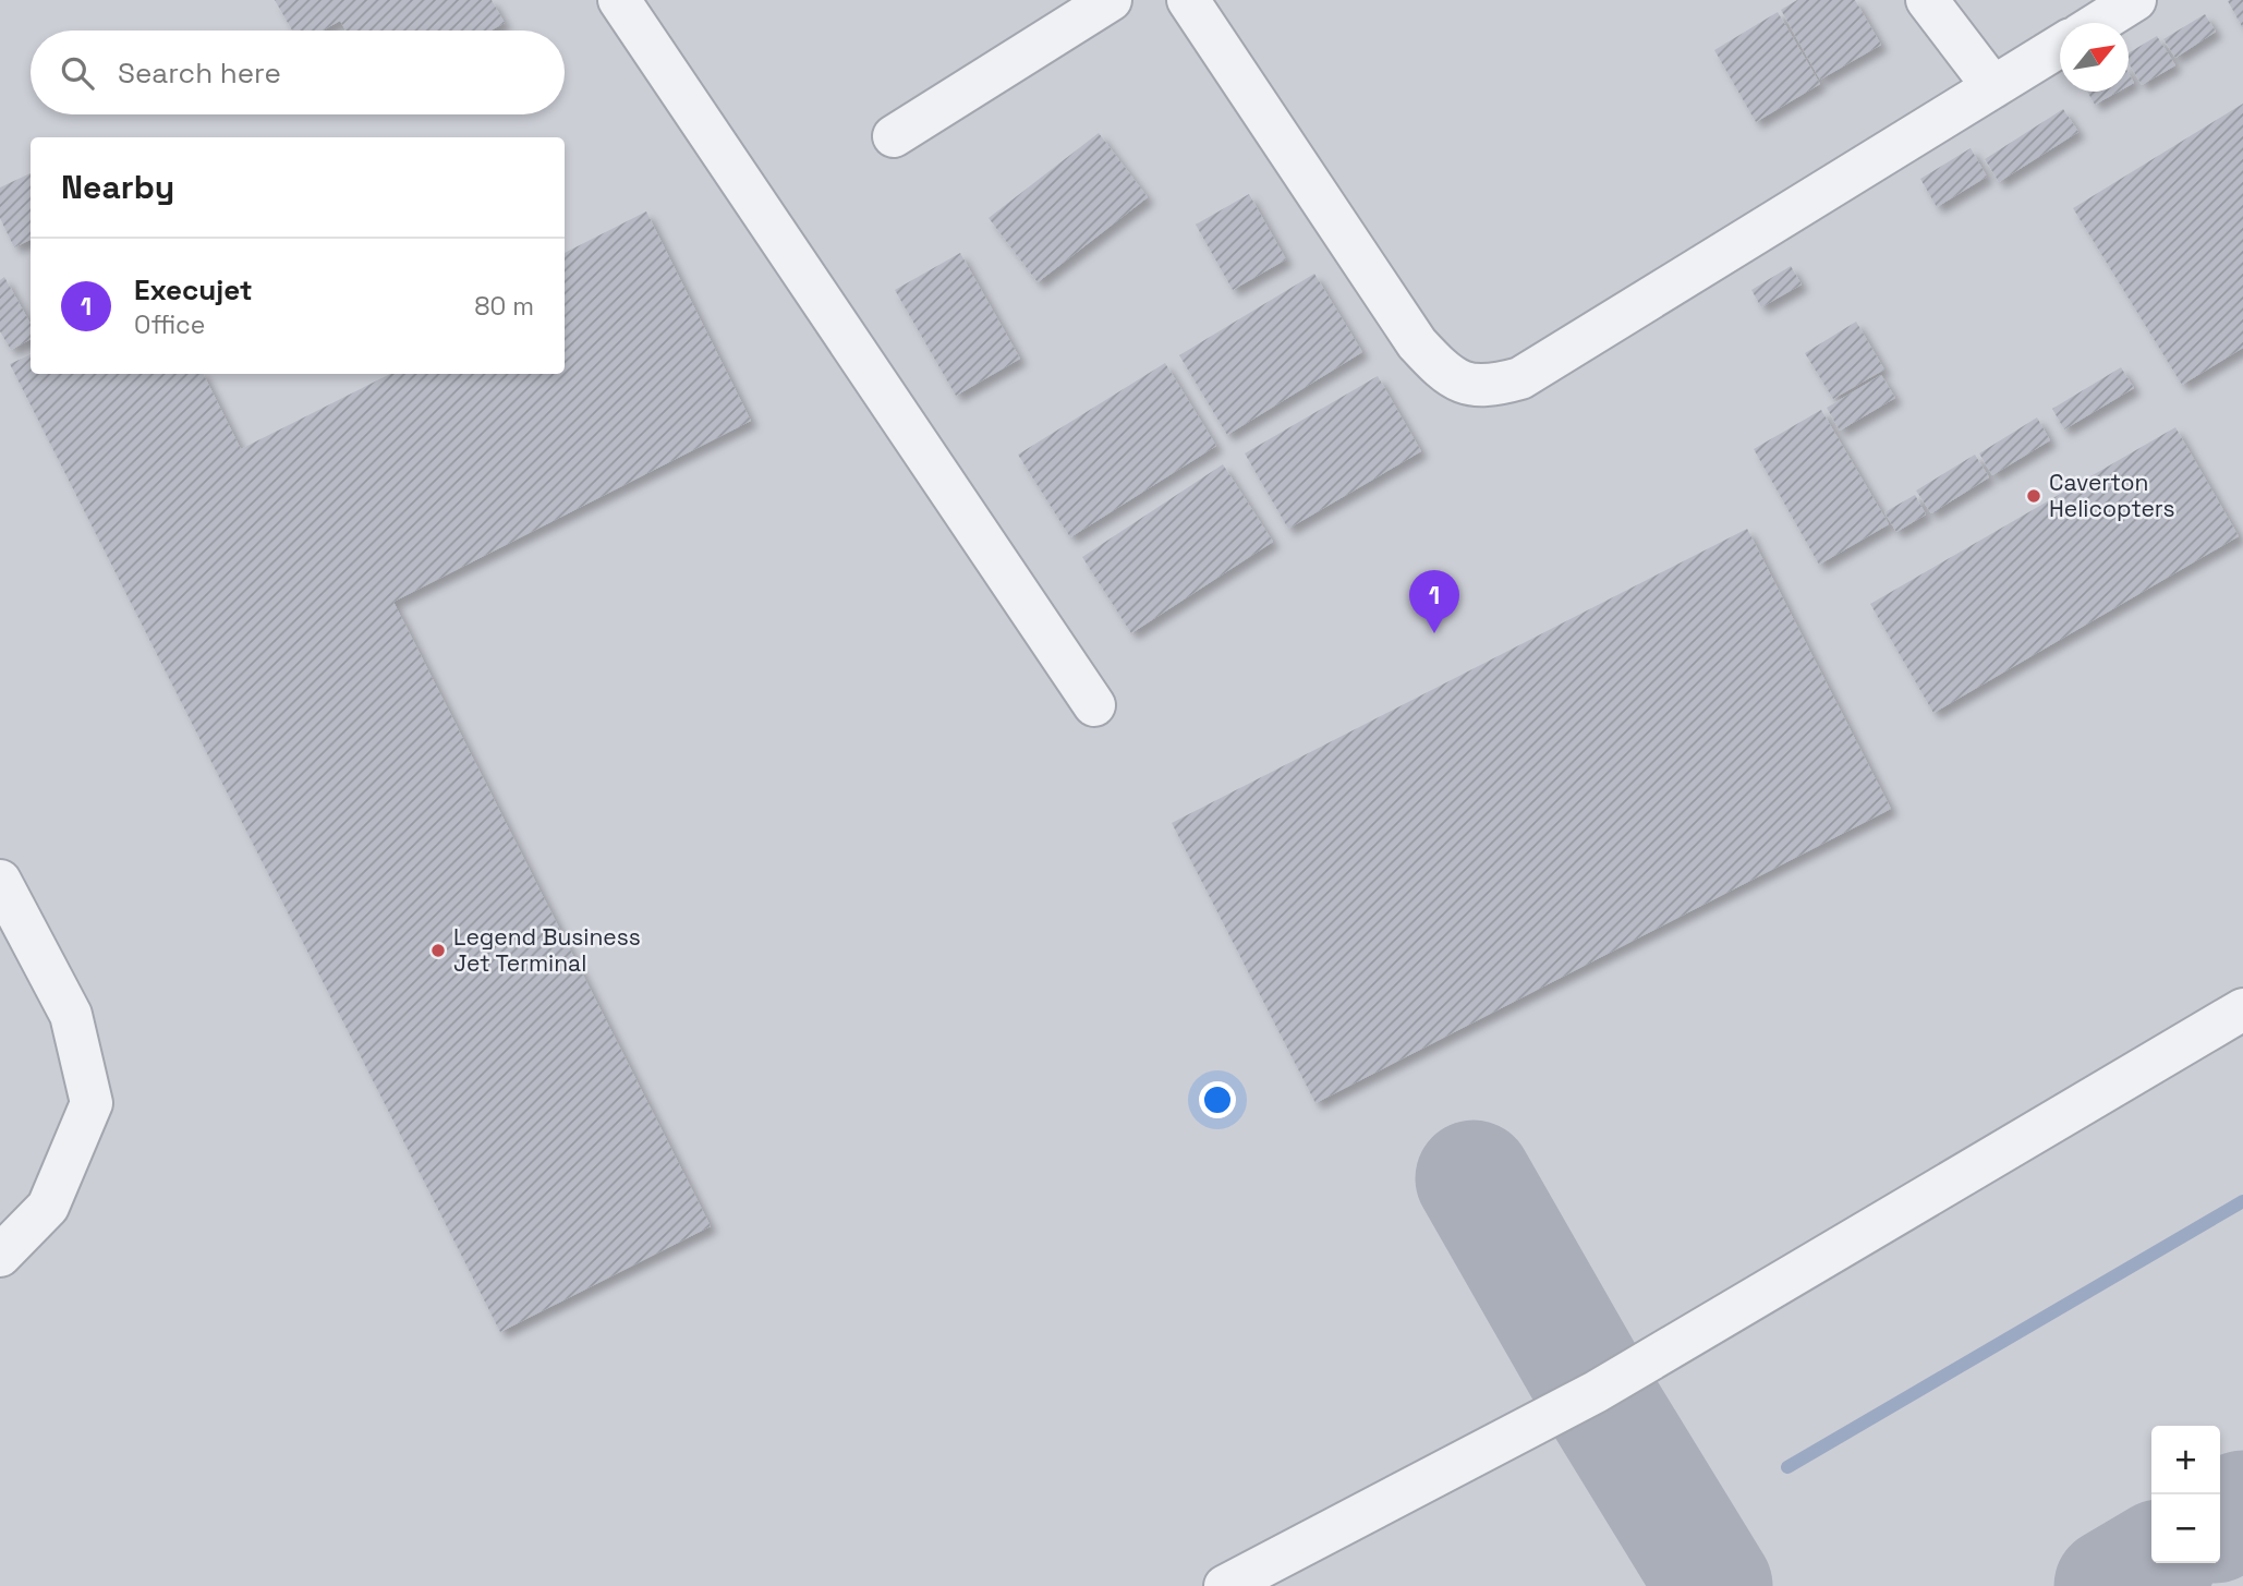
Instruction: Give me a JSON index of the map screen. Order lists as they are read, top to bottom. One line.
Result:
{"places":["Caverton Helicopters","Legend Business Jet Terminal"],"north":"top right","page":{"search":"Search here","heading":"Nearby","list":[{"mark":"1","name":"Execujet","note":"Office","value":"80 m"}],"pins":"1","map_buttons":["+","−"]}}
